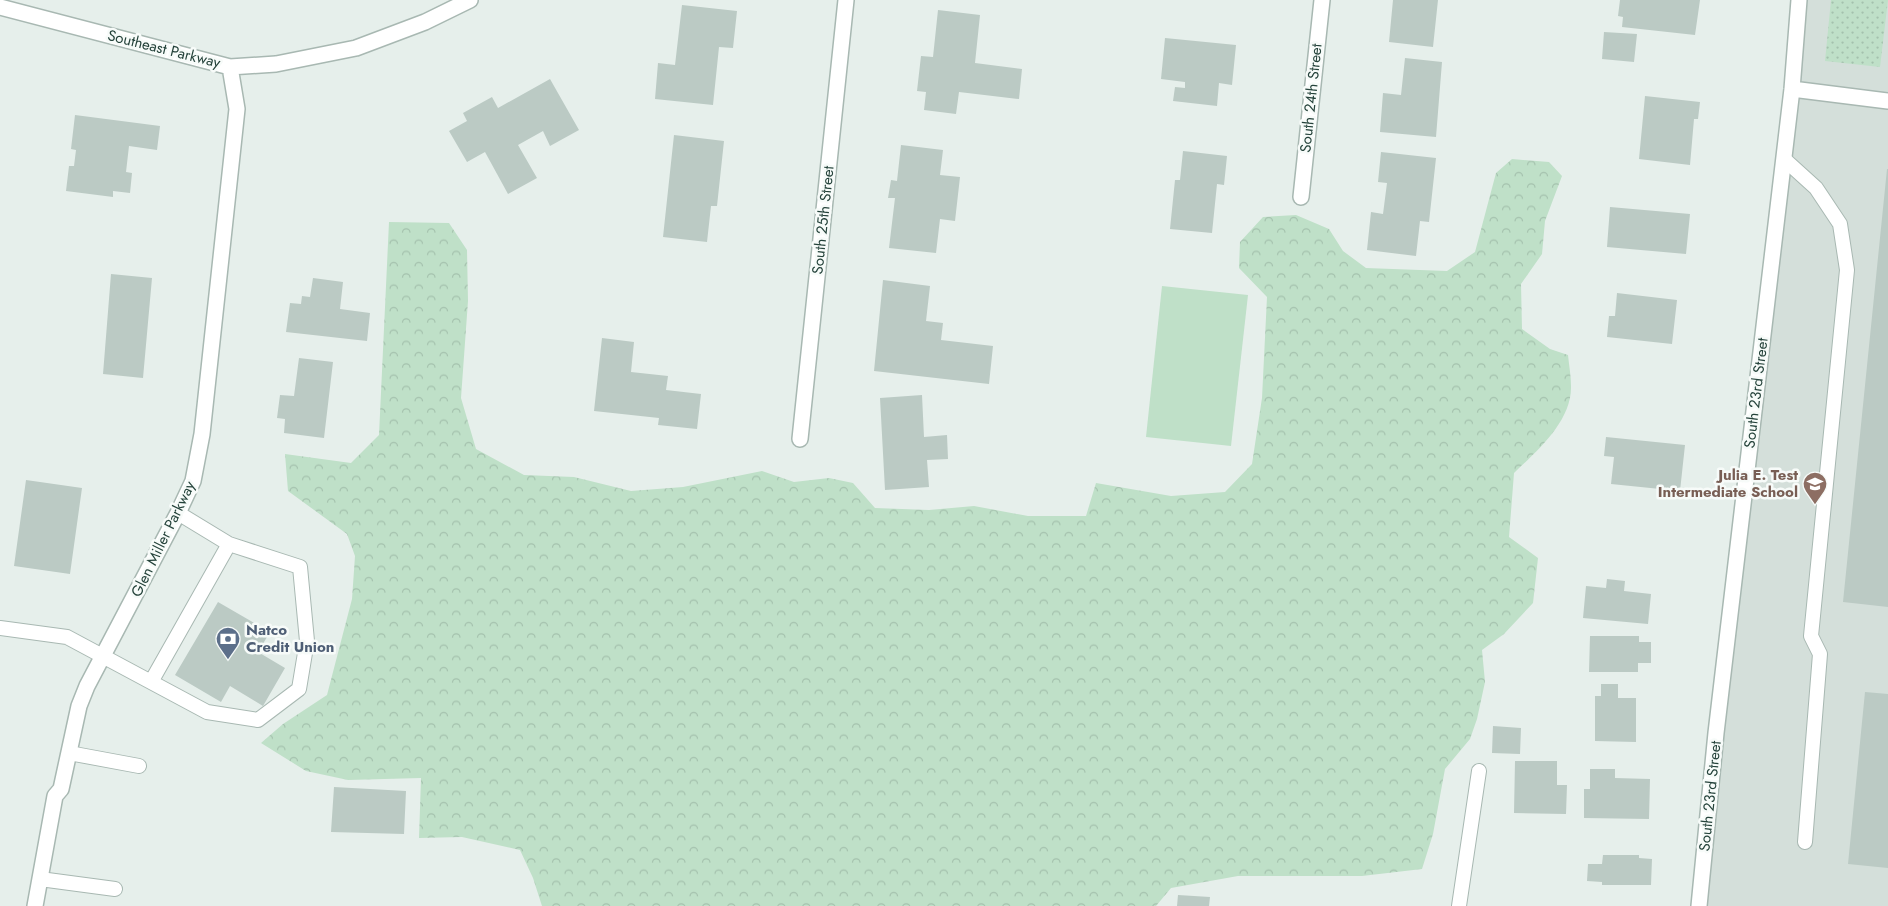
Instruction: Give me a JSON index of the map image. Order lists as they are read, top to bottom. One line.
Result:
{"streets":{"street":["Southeast Parkway","South 24th Street","South 25th Street","South 23rd Street","Glen Miller Parkway"]},"crossings":[["Southeast Parkway","Glen Miller Parkway"]],"places":{"school or university":["Julia E. Test Intermediate School"],"bank":["Natco Credit Union"]}}
